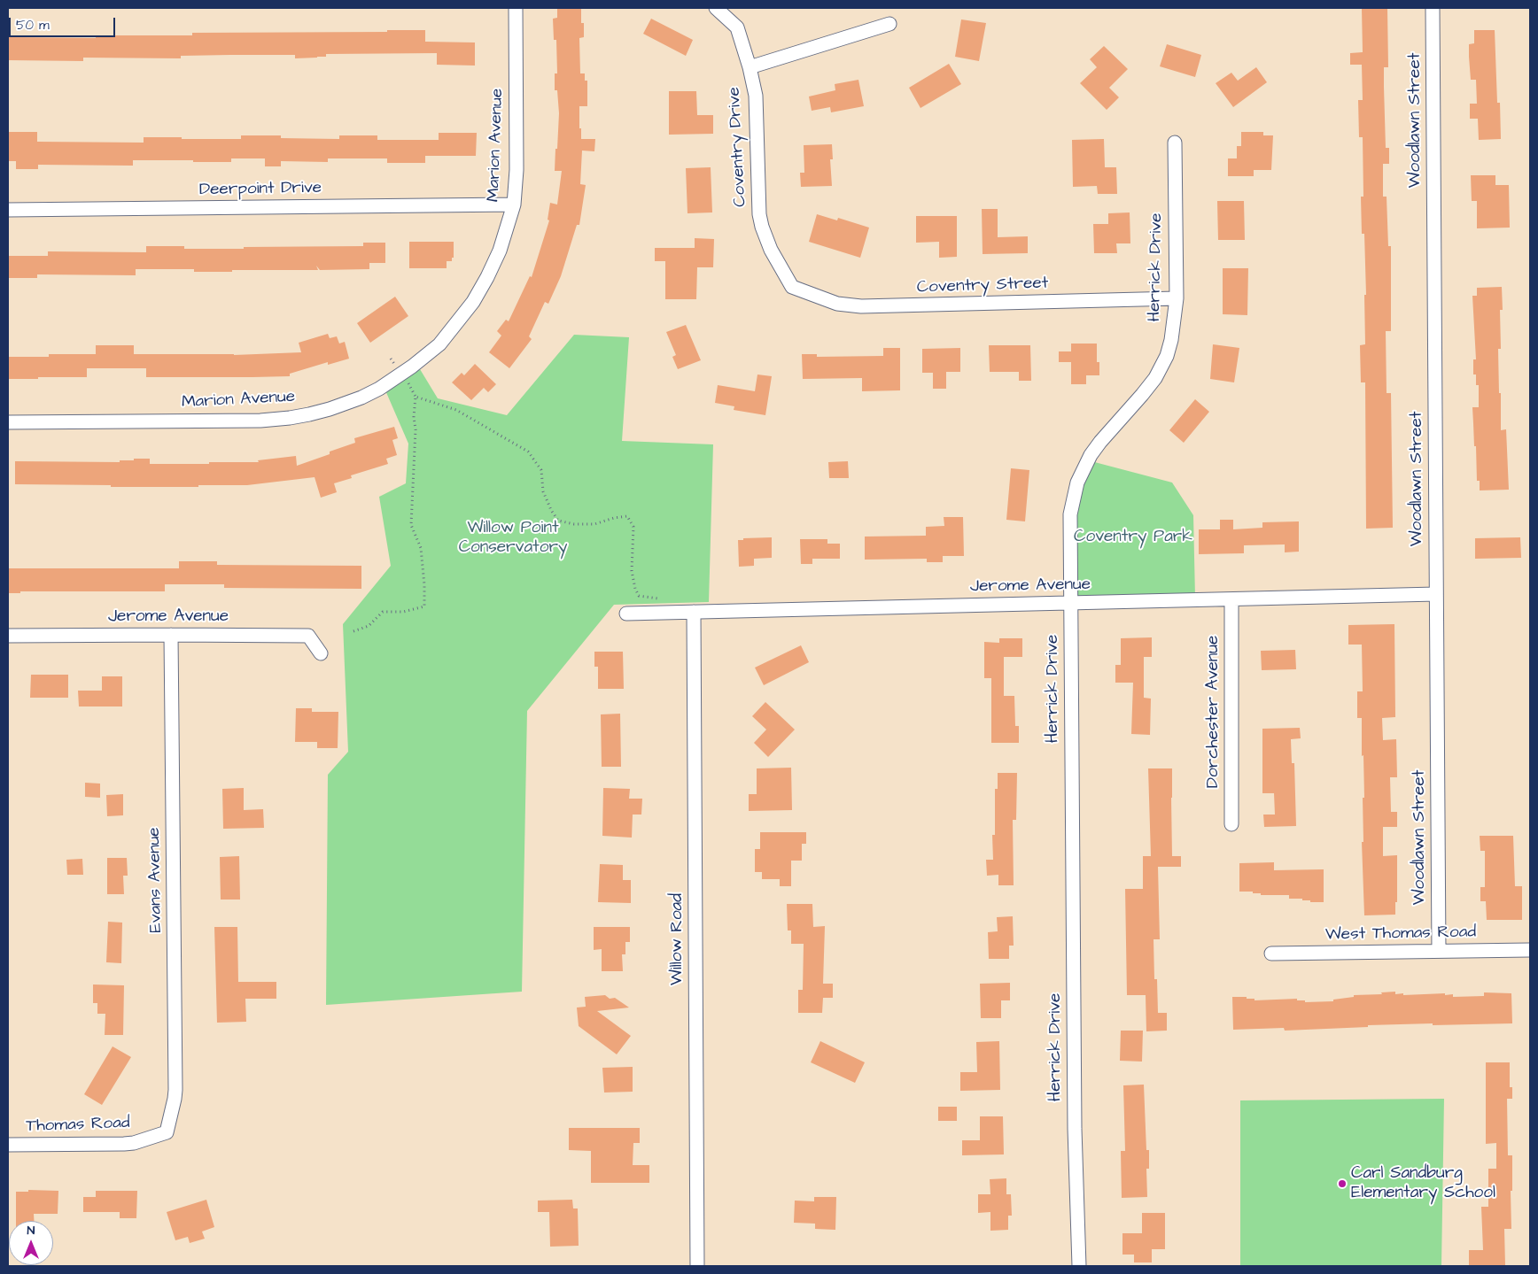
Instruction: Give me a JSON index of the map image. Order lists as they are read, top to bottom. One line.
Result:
{"streets":{"street":["Woodlawn Street","Marion Avenue","Coventry Drive","Deerpoint Drive","Herrick Drive","Coventry Street","Jerome Avenue","Dorchester Avenue","Evans Avenue","West Thomas Road","Willow Road","Thomas Road"]},"crossings":[["Woodlawn Street","Jerome Avenue"],["Woodlawn Street","West Thomas Road"],["Marion Avenue","Deerpoint Drive"],["Coventry Drive","Coventry Street"],["Herrick Drive","Coventry Street"],["Herrick Drive","Jerome Avenue"],["Jerome Avenue","Dorchester Avenue"],["Jerome Avenue","Evans Avenue"],["Jerome Avenue","Willow Road"],["Evans Avenue","Thomas Road"]],"parks":["Willow Point Conservatory","Coventry Park"],"places":["Carl Sandburg Elementary School"],"scale_bar":"50 m","north":"top"}
